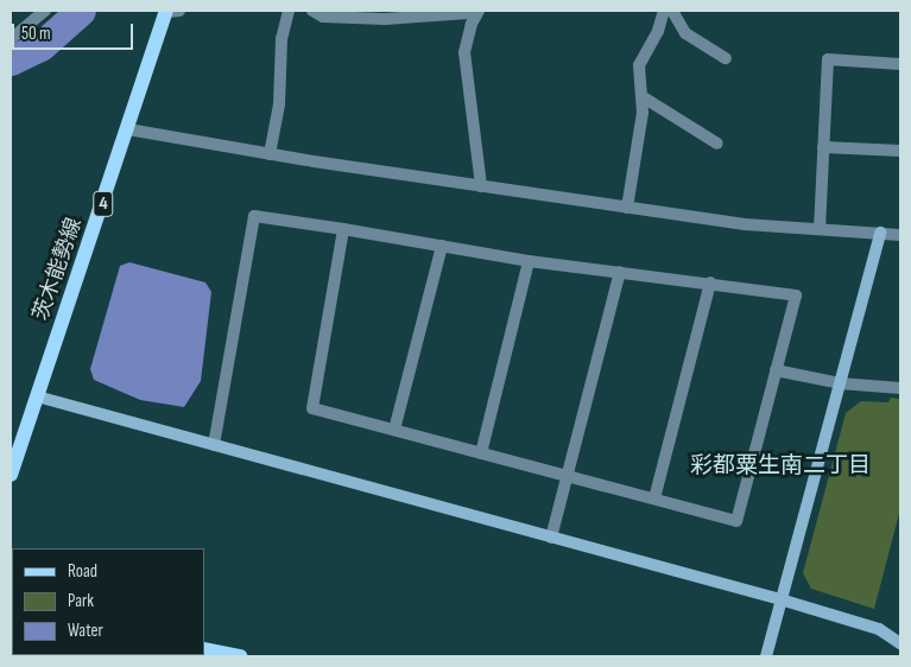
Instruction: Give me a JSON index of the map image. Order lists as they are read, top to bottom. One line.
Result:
{"streets":{"main road":["4","茨木能勢線"]},"districts":["彩都粟生南二丁目"],"legend":["Road","Park","Water"],"scale_bar":"50 m"}
